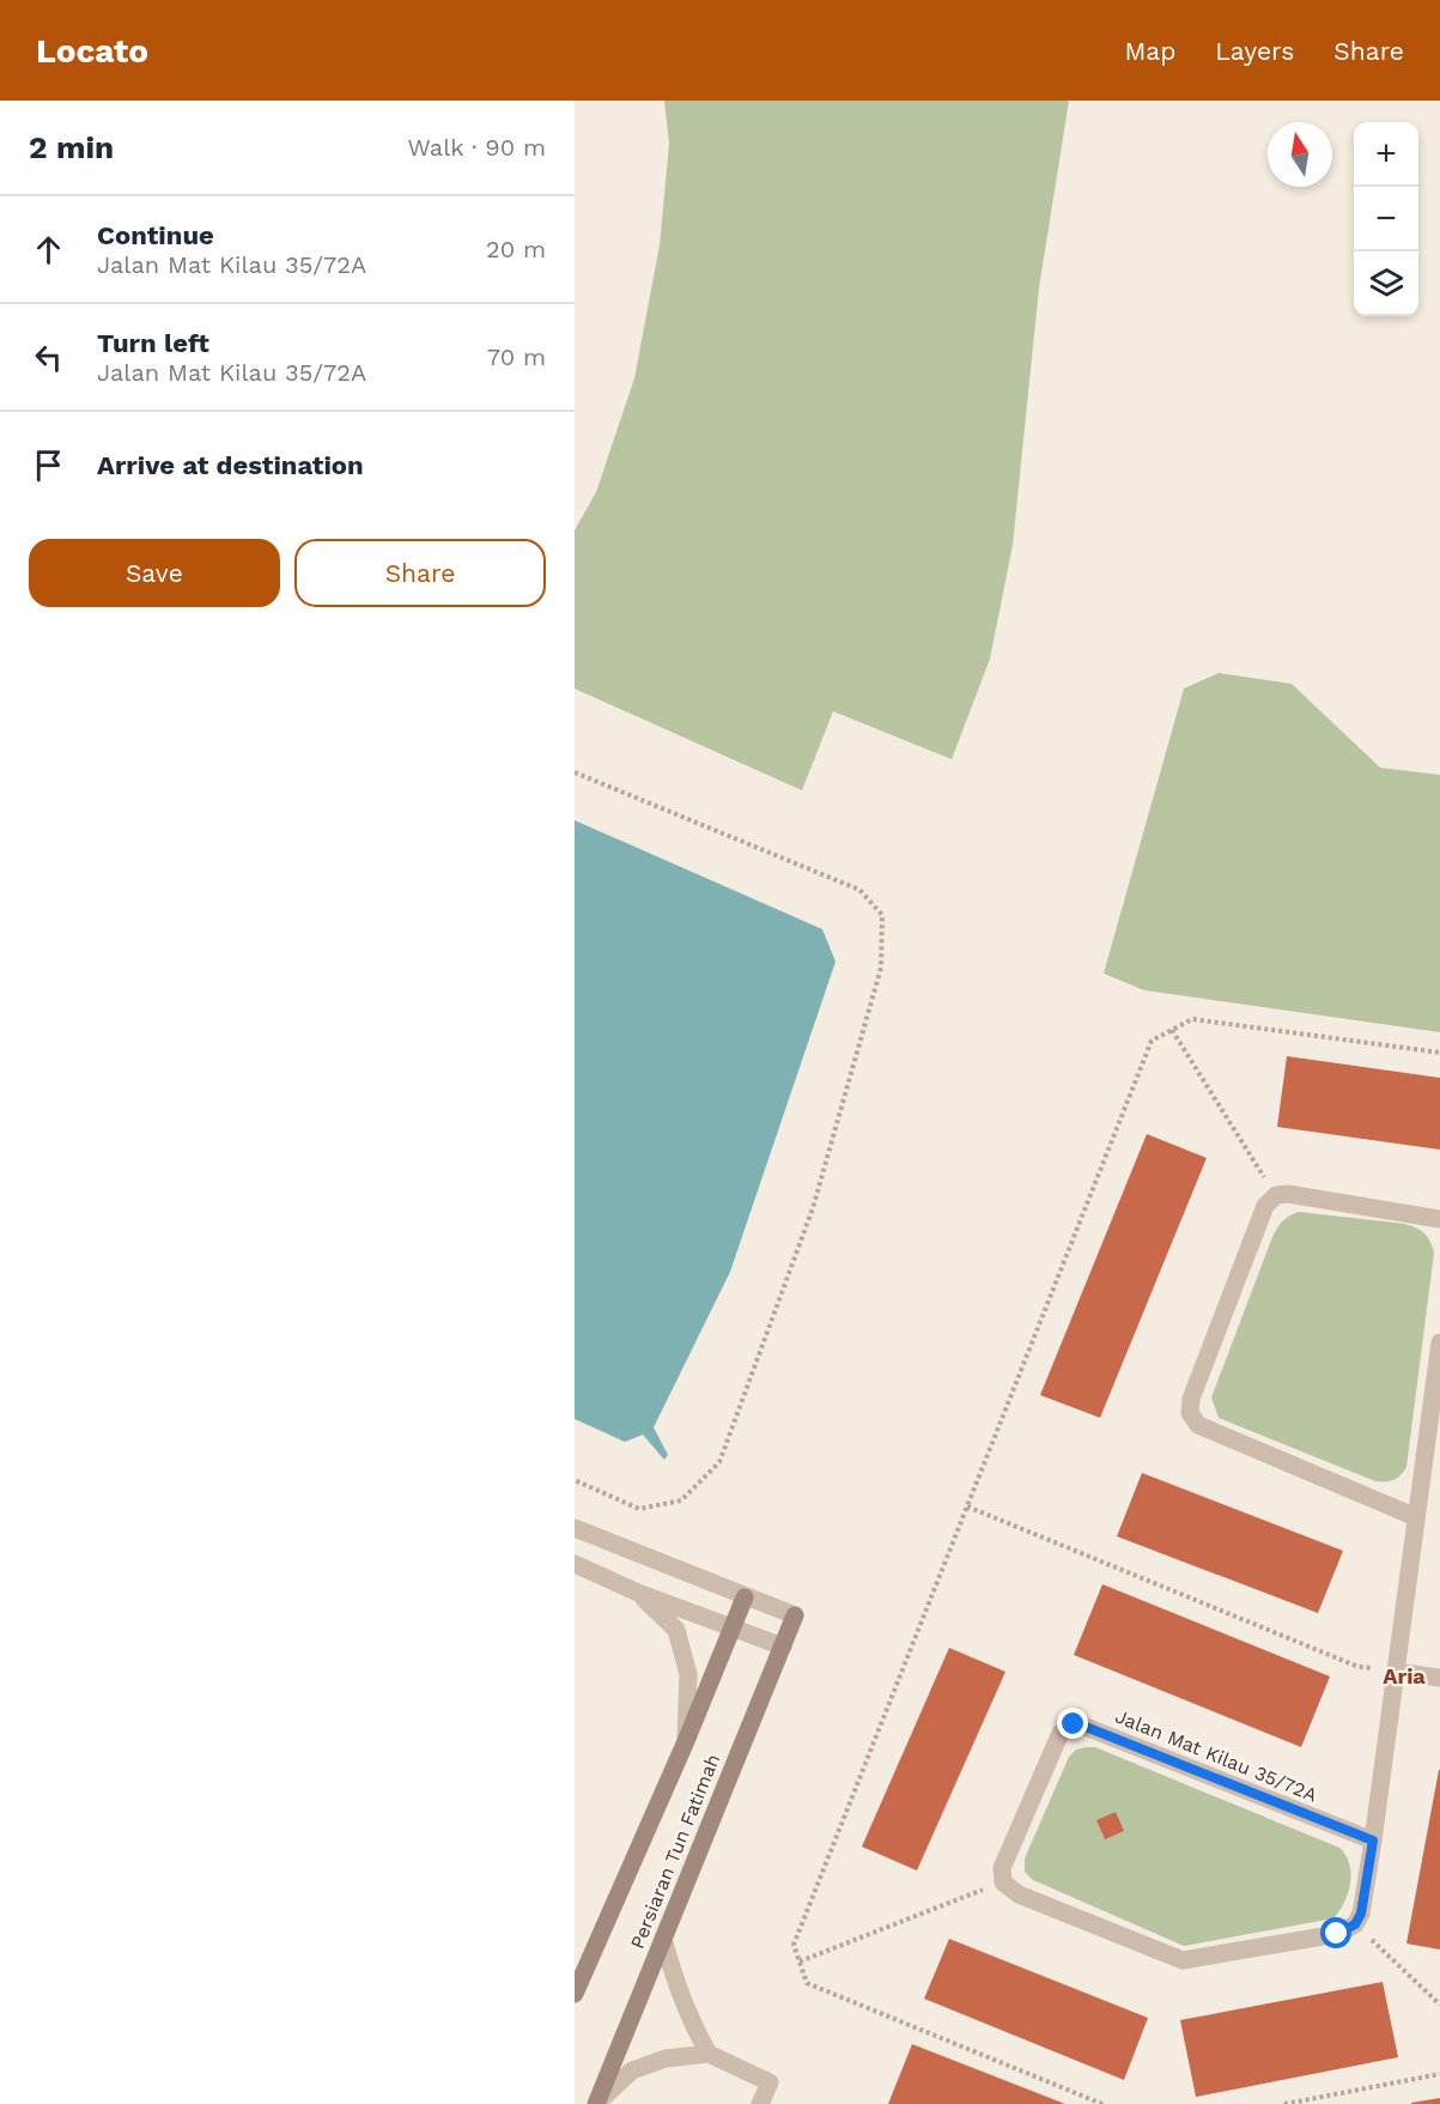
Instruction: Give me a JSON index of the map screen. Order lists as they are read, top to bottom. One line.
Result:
{"streets":{"street":["Jalan Mat Kilau 35/72A","Persiaran Tun Fatimah"]},"districts":["Aria"],"north":"top","page":{"header":"Locato","nav":["Map","Layers","Share"],"heading":["2 min","Walk · 90 m"],"map_buttons":["+","−"],"list":[["Continue","Jalan Mat Kilau 35/72A","20 m"],["Turn left","Jalan Mat Kilau 35/72A","70 m"],"Arrive at destination"],"buttons":["Save","Share"]}}
